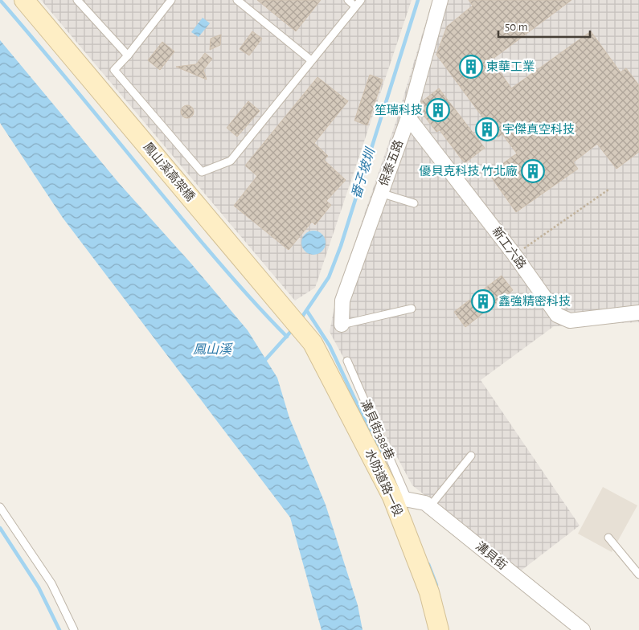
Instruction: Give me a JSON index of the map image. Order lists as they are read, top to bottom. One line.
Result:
{"streets":{"street":["保泰五路","鳳山溪高架橋","新工六路","水防道路一段","溝貝街"],"lane":["溝貝街388巷"]},"crossings":[["保泰五路","新工六路"],["鳳山溪高架橋","水防道路一段"],["溝貝街388巷","水防道路一段"],["溝貝街388巷","溝貝街"],["水防道路一段","溝貝街"]],"water":["番子坡圳","鳳山溪"],"places":{"building":["東華工業","笙瑞科技","宇傑真空科技","優貝克科技 竹北廠","鑫強精密科技"]},"scale_bar":"50 m"}
